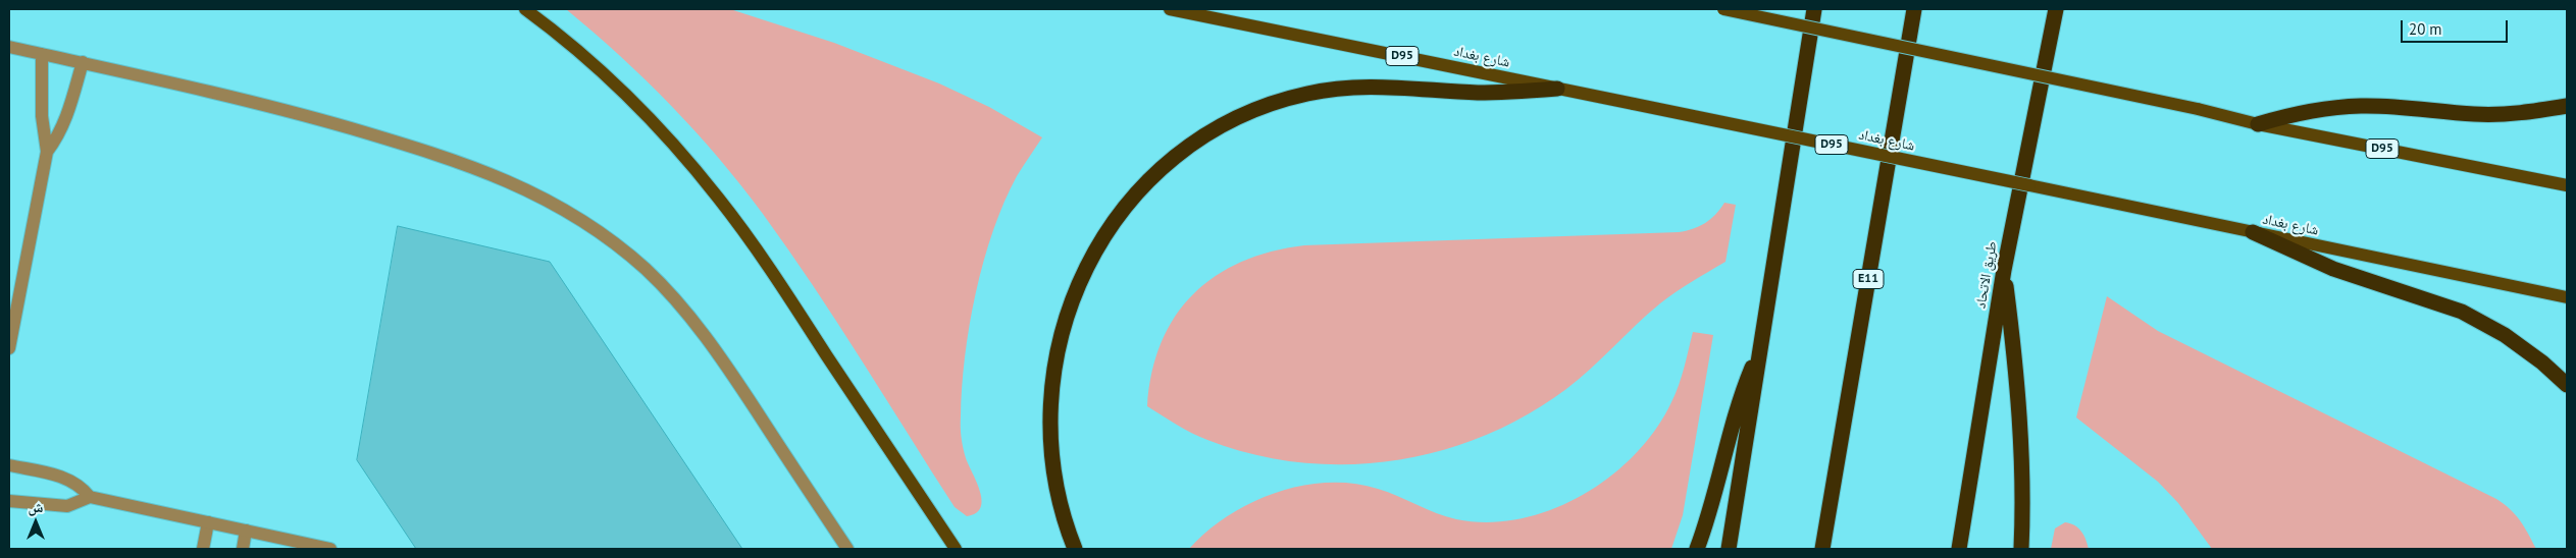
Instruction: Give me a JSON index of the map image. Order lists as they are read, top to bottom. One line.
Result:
{"streets":{"highway":["طريق الاتحاد","E11"],"main road":["D95","شارع بغداد"]},"scale_bar":"20 m","north":"top"}
